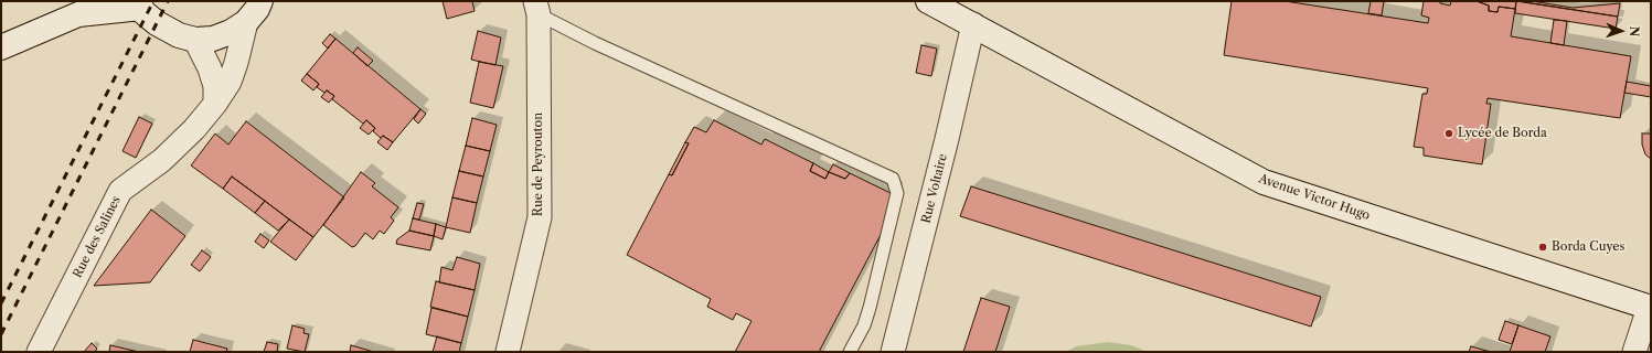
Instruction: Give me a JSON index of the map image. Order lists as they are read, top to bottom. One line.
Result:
{"streets":{"main road":["Avenue Victor Hugo"],"street":["Rue de Peyrouton","Rue Voltaire","Rue des Salines"]},"crossings":[["Rue Voltaire","Avenue Victor Hugo"]],"places":["Lycée de Borda","Borda Cuyes"],"north":"right"}
